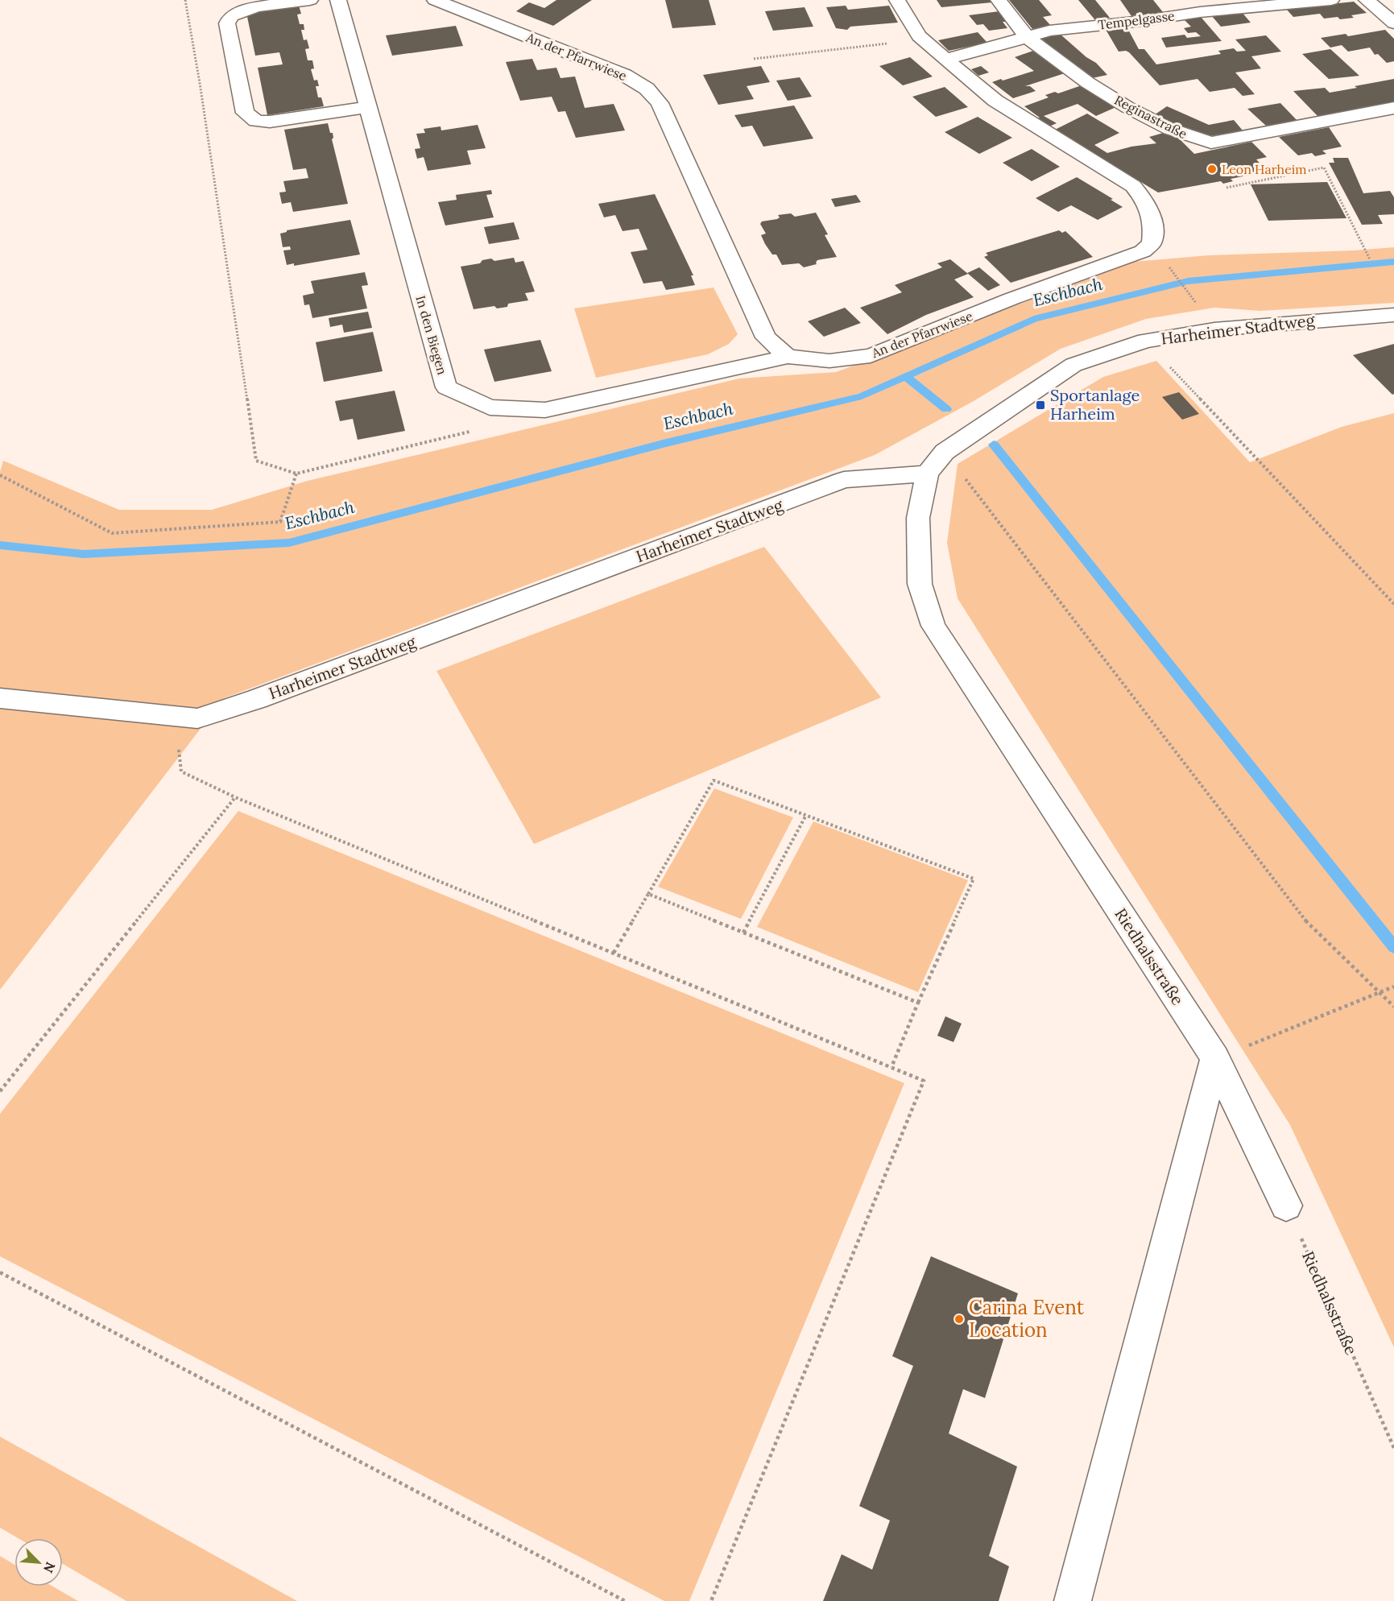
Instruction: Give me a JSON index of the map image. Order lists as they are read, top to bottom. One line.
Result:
{"streets":{"street":["Tempelgasse","An der Pfarrwiese","Reginastraße","Harheimer Stadtweg","In den Biegen","Riedhalsstraße"]},"crossings":[["Tempelgasse","An der Pfarrwiese"],["Tempelgasse","Reginastraße"],["An der Pfarrwiese","In den Biegen"],["Harheimer Stadtweg","Riedhalsstraße"]],"water":["Eschbach"],"places":{"other":["Leon Harheim","Carina Event Location"],"transit":["Sportanlage Harheim"]},"north":"bottom right"}
